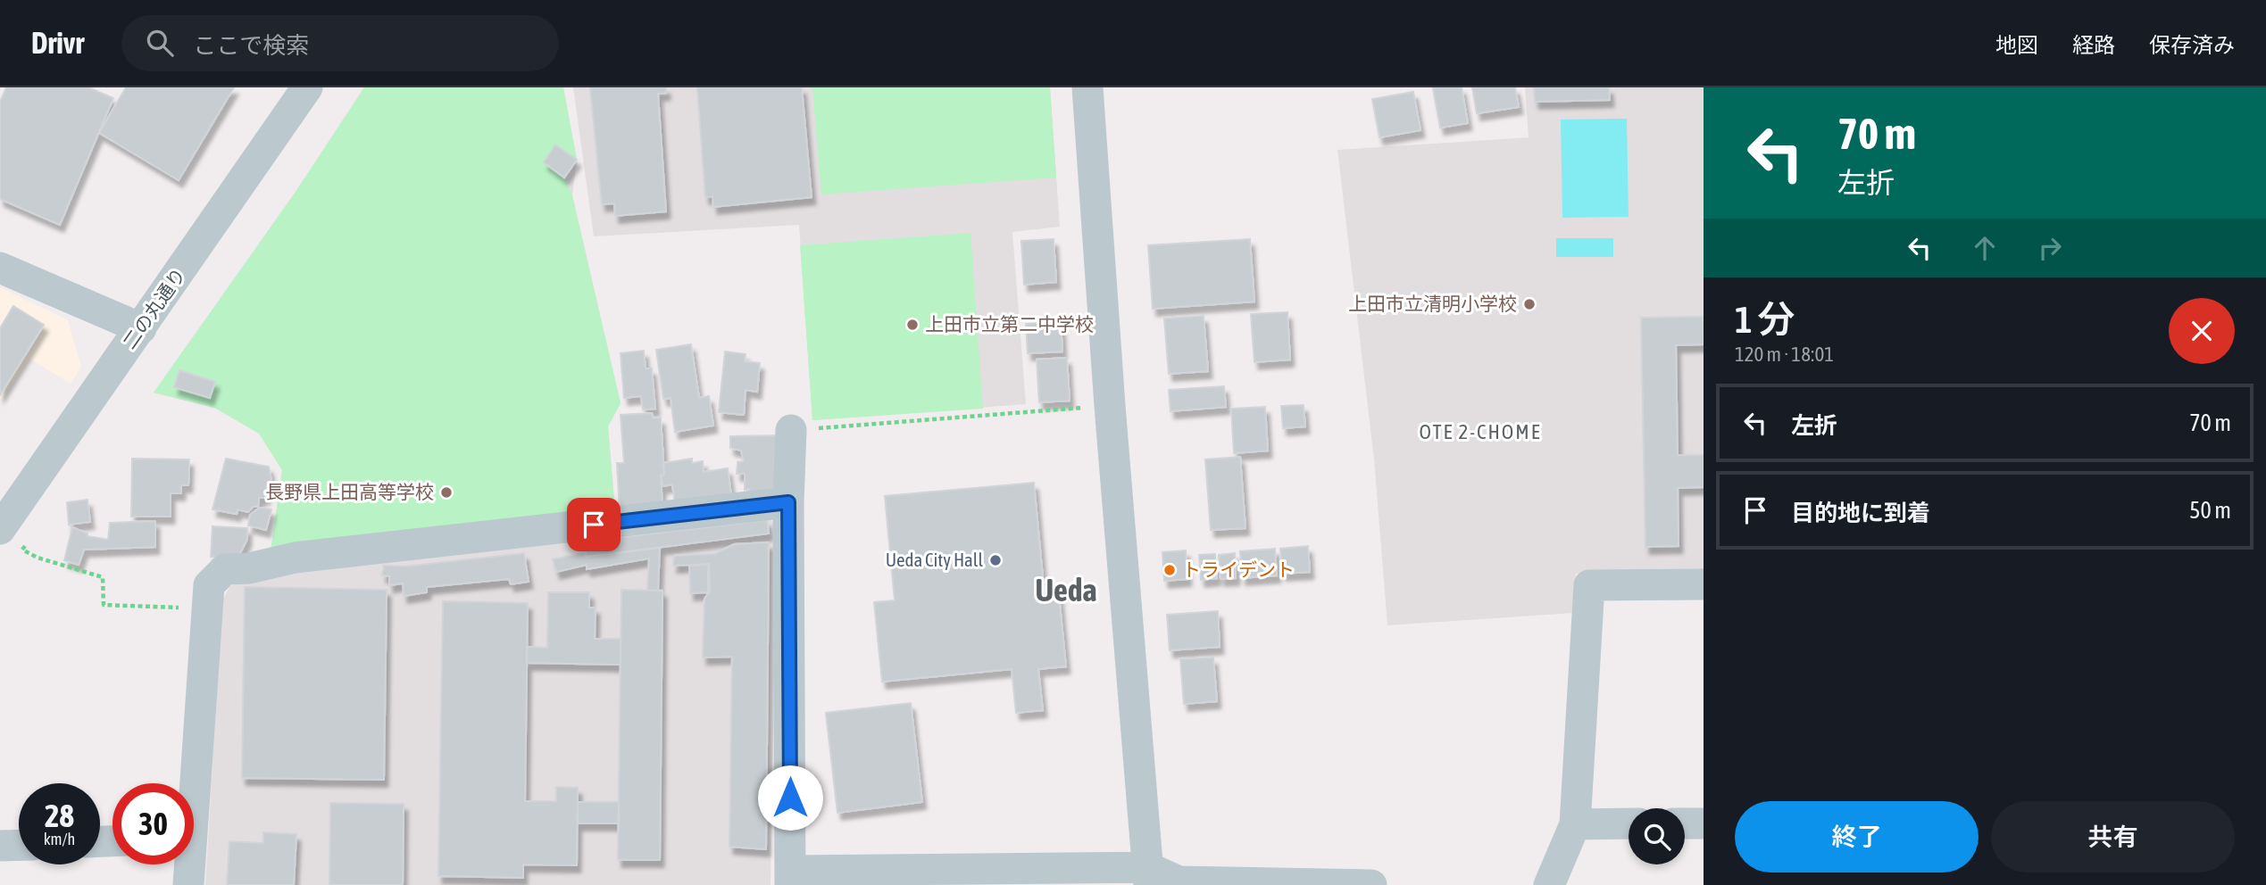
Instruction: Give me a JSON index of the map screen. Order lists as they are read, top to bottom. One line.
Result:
{"streets":{"street":["二の丸通り"]},"districts":["OTE 2-CHOME","Ueda"],"places":["上田市立清明小学校","上田市立第二中学校","長野県上田高等学校","Ueda City Hall","トライデント"],"page":{"header":"Drivr","search":"ここで検索","nav":["地図","経路","保存済み"],"turn":["70 m","左折"],"heading":["1 分","120 m · 18:01"],"list":[{"name":"左折","value":"70 m"},{"name":"目的地に到着","value":"50 m"}],"speed":"28 km/h","limit":"30","buttons":["終了","共有"]}}
